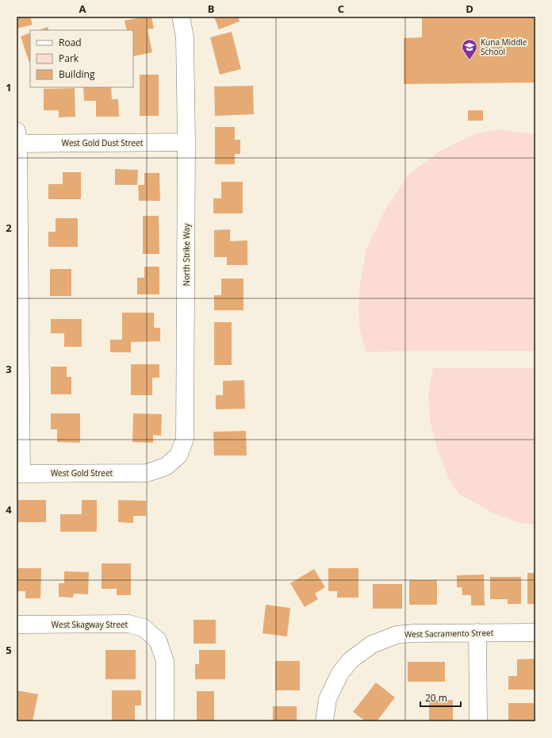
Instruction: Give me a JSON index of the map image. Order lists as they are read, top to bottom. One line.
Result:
{"streets":{"street":["West Gold Dust Street","North Strike Way","West Gold Street","West Skagway Street","West Sacramento Street"]},"crossings":[["West Gold Dust Street","North Strike Way"],["North Strike Way","West Gold Street"]],"places":{"school or university":["Kuna Middle School"]},"legend":["Road","Park","Building"],"scale_bar":"20 m","grid":{"columns":["A","B","C","D"],"rows":["1","2","3","4","5"]}}
